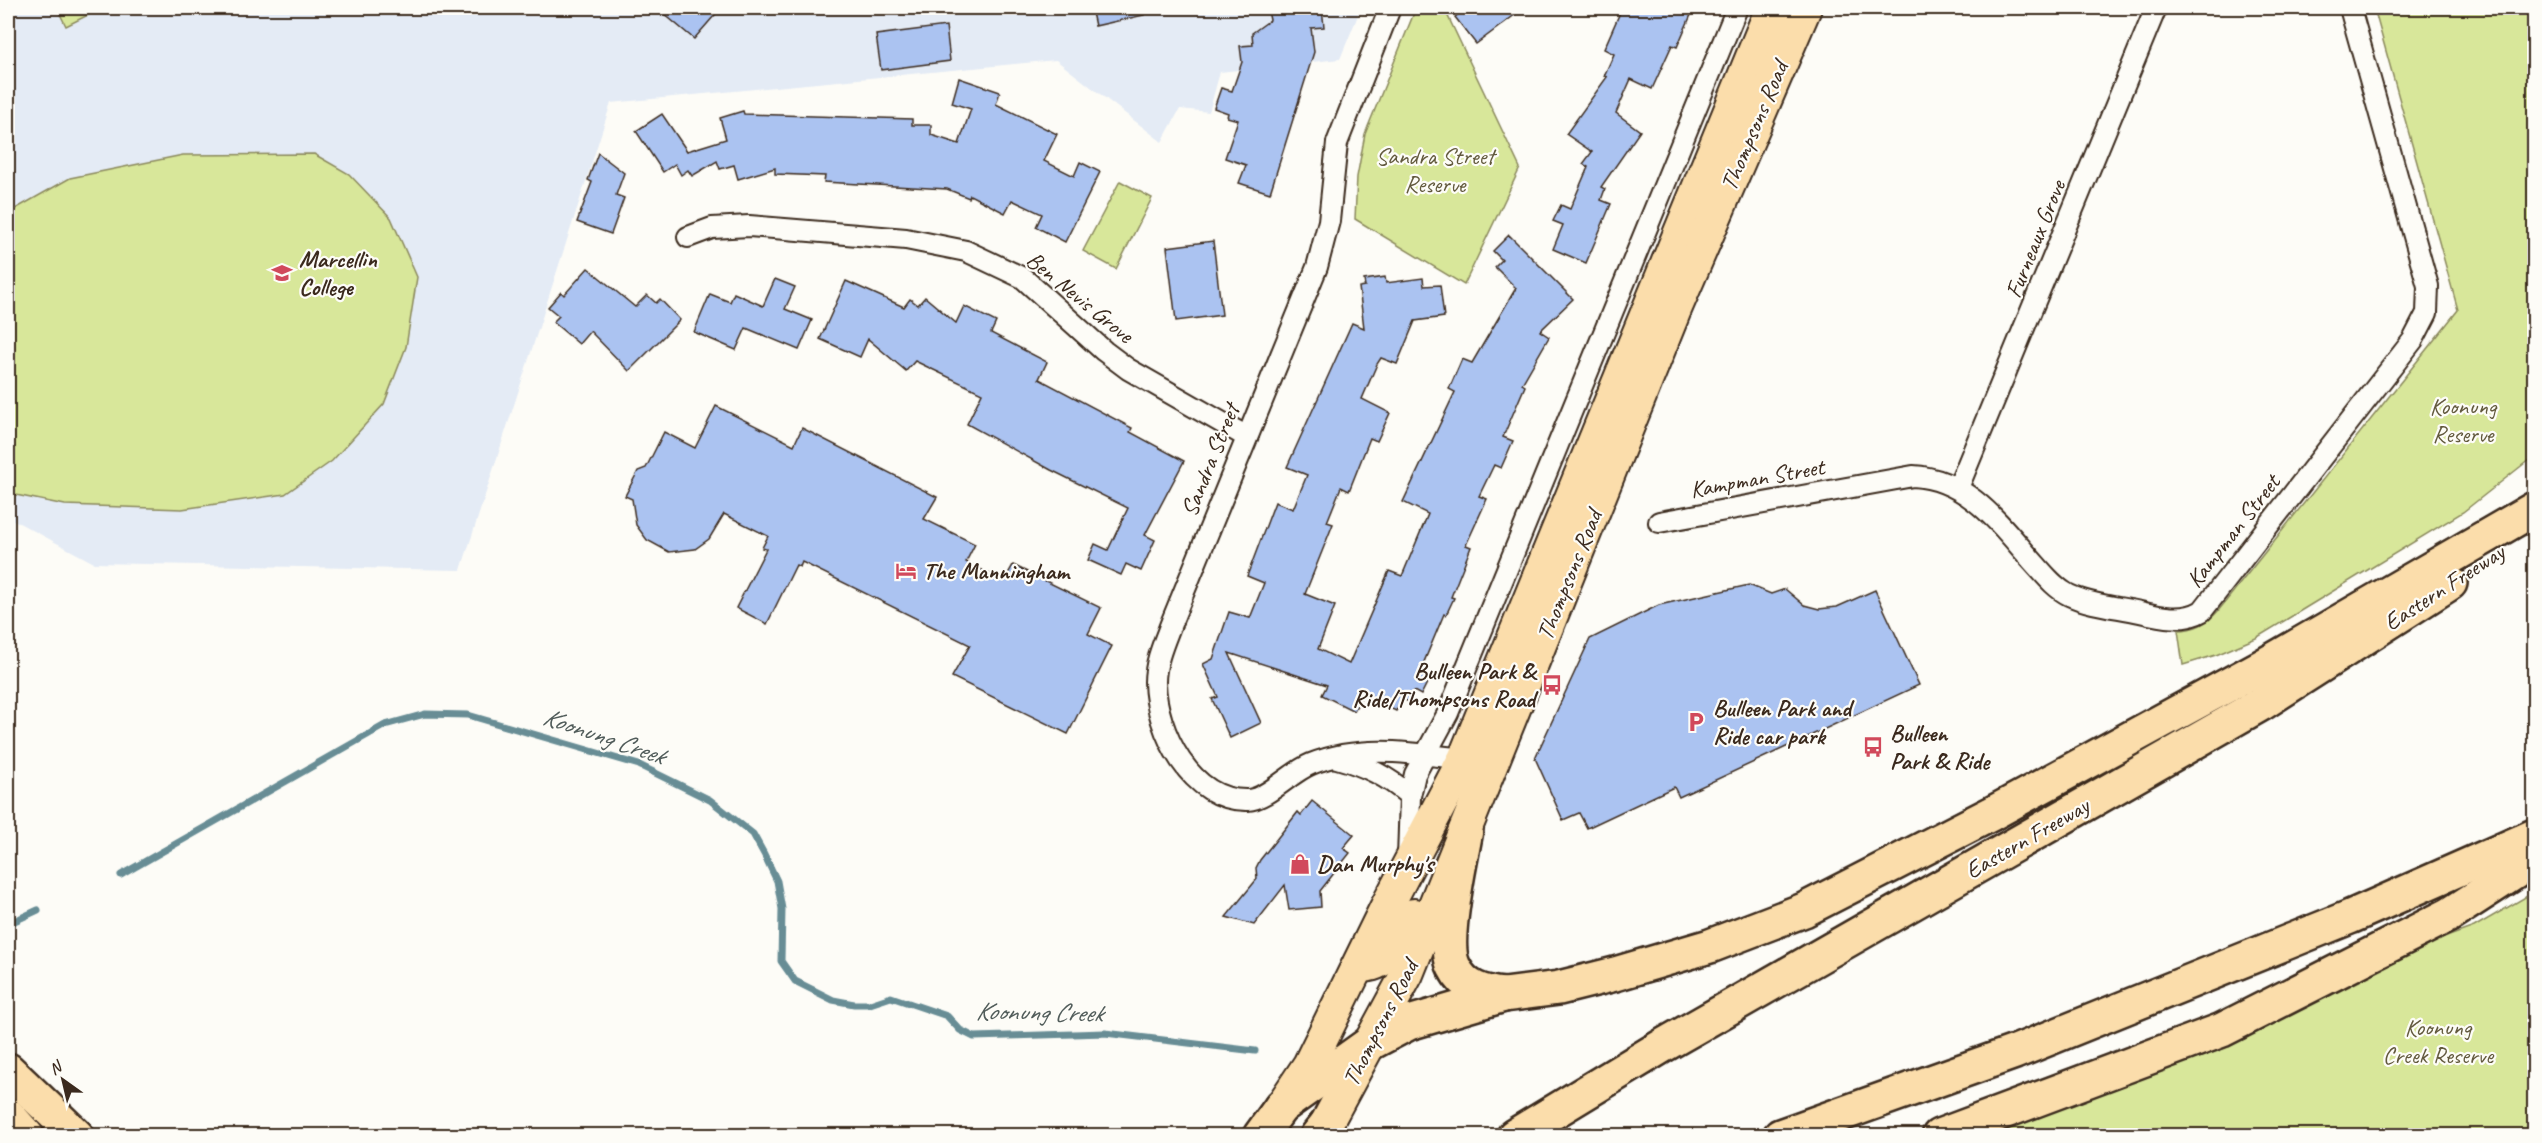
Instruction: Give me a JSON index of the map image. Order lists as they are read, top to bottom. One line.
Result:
{"streets":{"highway":["Thompsons Road","Eastern Freeway"],"street":["Furneaux Grove","Ben Nevis Grove","Sandra Street","Kampman Street"]},"crossings":[["Thompsons Road","Sandra Street"],["Furneaux Grove","Kampman Street"],["Ben Nevis Grove","Sandra Street"]],"water":["Koonung Creek"],"parks":["Sandra Street Reserve","Koonung Reserve","Koonung Creek Reserve"],"places":{"school or university":["Marcellin College"],"hotel":["The Manningham"],"bus stop":["Bulleen Park & Ride/Thompsons Road","Bulleen Park & Ride"],"parking":["Bulleen Park and Ride car park"],"shop":["Dan Murphy's"]},"north":"top left"}
